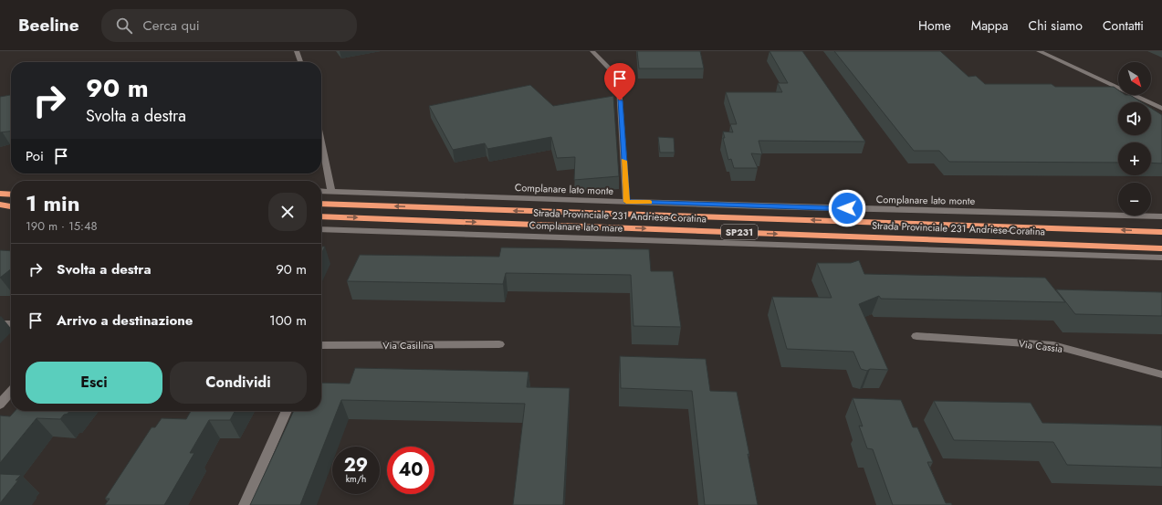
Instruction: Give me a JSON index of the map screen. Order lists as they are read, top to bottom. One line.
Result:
{"streets":{"highway":["Strada Provinciale 231 Andriese-Coratina","SP231"],"street":["Complanare lato monte","Complanare lato mare","Via Casilina","Via Cassia"]},"north":"bottom right","page":{"header":"Beeline","search":"Cerca qui","nav":["Home","Mappa","Chi siamo","Contatti"],"map_buttons":["+","−"],"turn":["90 m","Svolta a destra"],"then":"Poi","heading":["1 min","190 m · 15:48"],"list":[{"name":"Svolta a destra","value":"90 m"},{"name":"Arrivo a destinazione","value":"100 m"}],"buttons":["Esci","Condividi"],"speed":"29 km/h","limit":"40"}}
